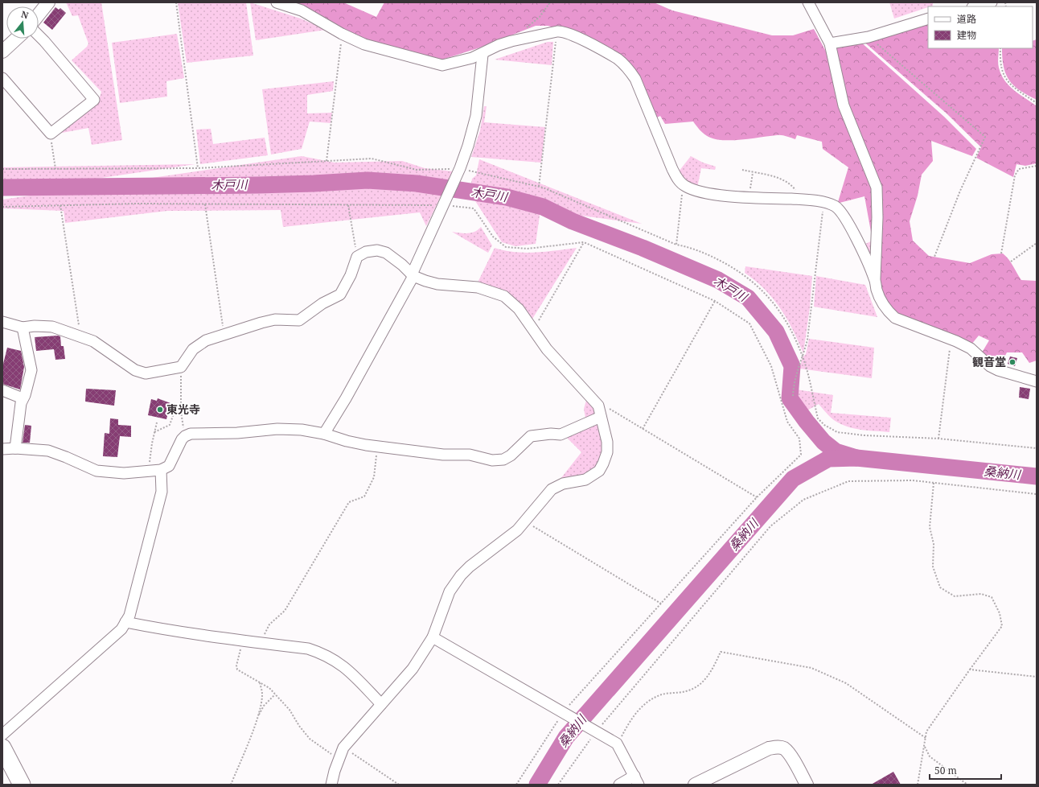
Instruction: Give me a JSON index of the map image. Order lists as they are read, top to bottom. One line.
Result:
{"water":["木戸川","桑納川"],"places":["観音堂","東光寺"],"legend":["道路","建物"],"scale_bar":"50 m","north":"top"}
